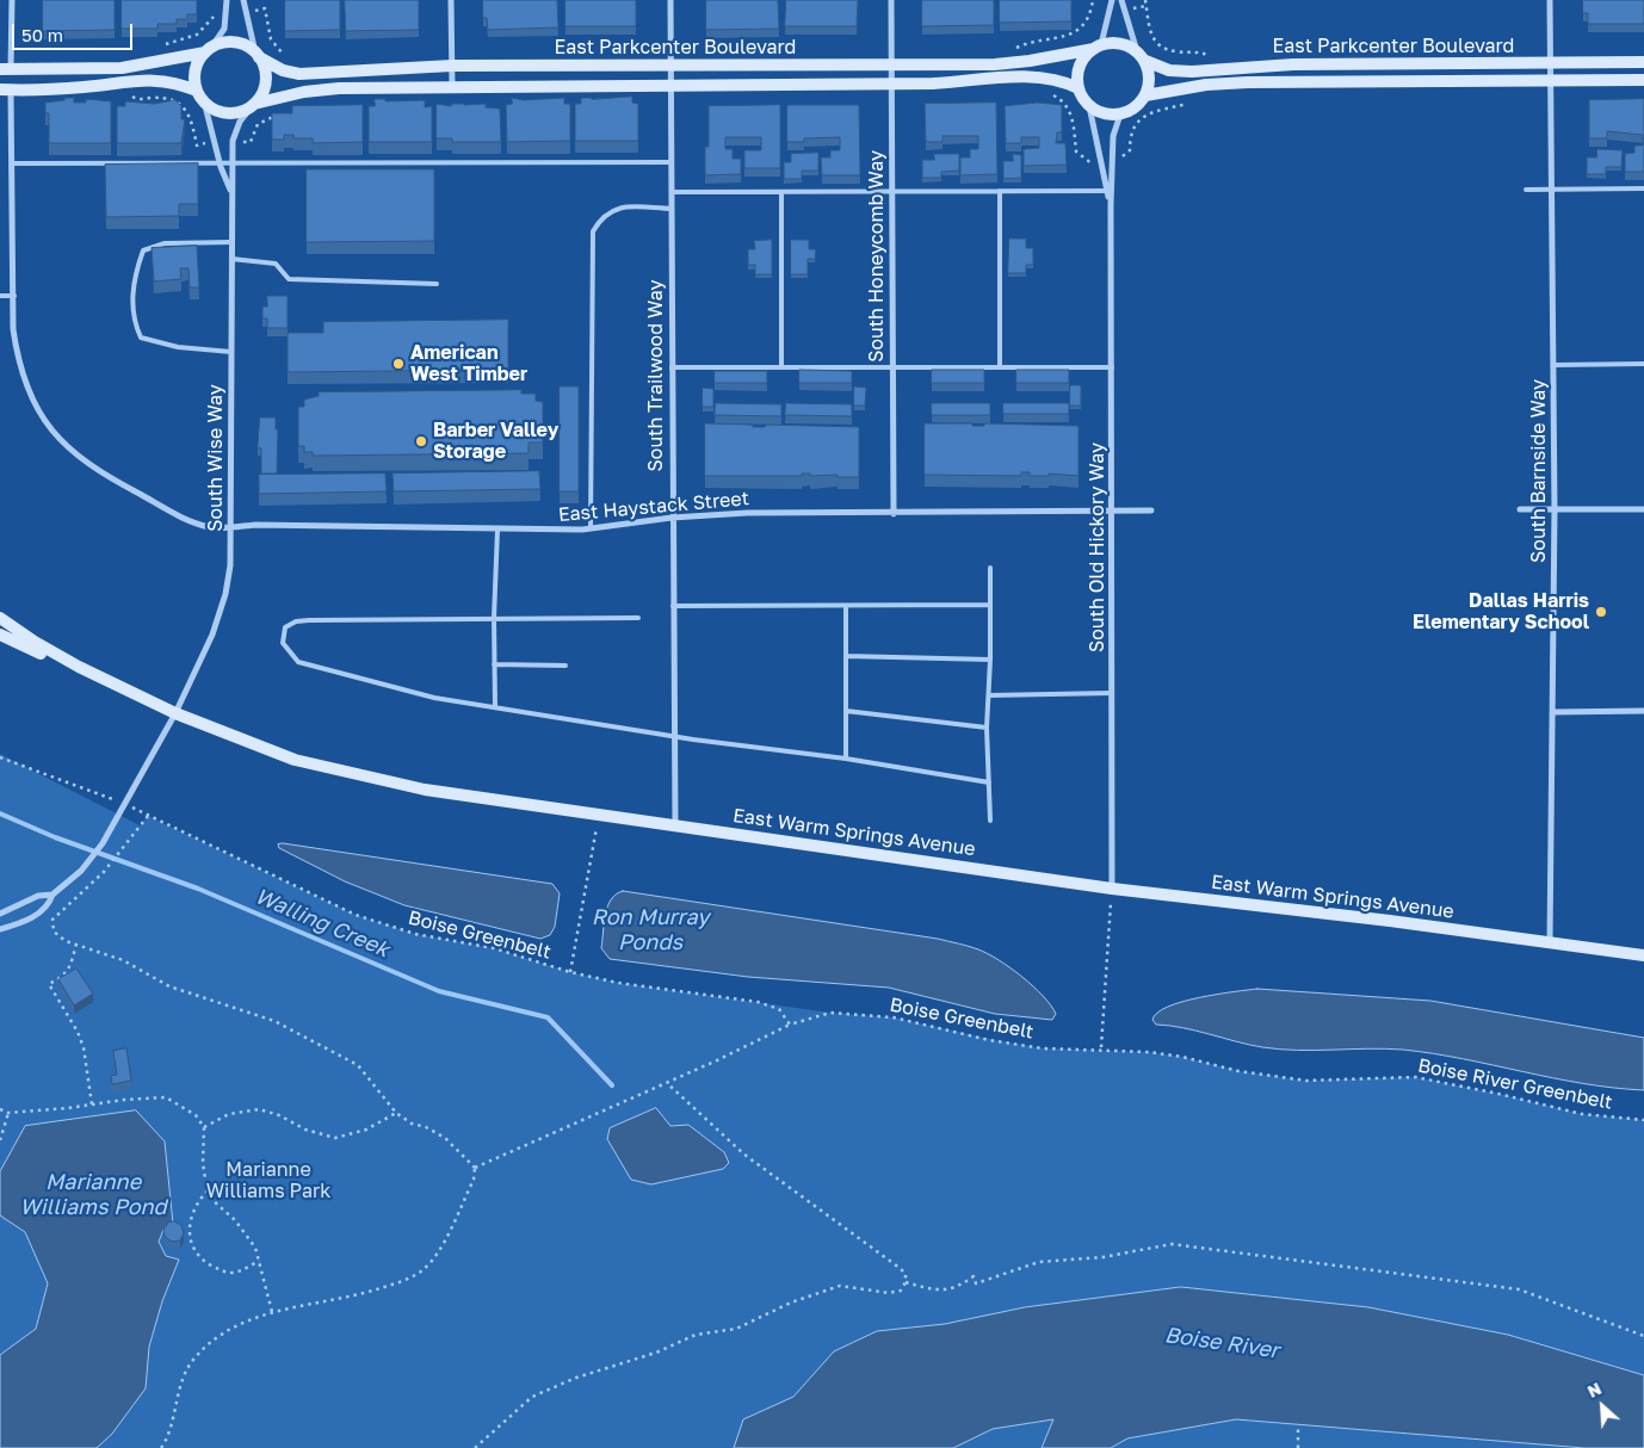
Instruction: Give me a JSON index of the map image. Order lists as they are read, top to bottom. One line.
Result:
{"streets":{"street":["East Parkcenter Boulevard","South Honeycomb Way","South Trailwood Way","South Wise Way","South Barnside Way","East Haystack Street","South Old Hickory Way","East Warm Springs Avenue"],"path":["Boise Greenbelt","Boise River Greenbelt"]},"crossings":[["East Parkcenter Boulevard","South Honeycomb Way"],["East Parkcenter Boulevard","South Trailwood Way"],["East Parkcenter Boulevard","South Wise Way"],["East Parkcenter Boulevard","South Barnside Way"],["East Parkcenter Boulevard","South Old Hickory Way"],["South Honeycomb Way","East Haystack Street"],["South Trailwood Way","East Haystack Street"],["South Trailwood Way","East Warm Springs Avenue"],["South Wise Way","East Haystack Street"],["South Wise Way","East Warm Springs Avenue"],["South Barnside Way","East Warm Springs Avenue"],["East Haystack Street","South Old Hickory Way"],["South Old Hickory Way","East Warm Springs Avenue"],["Boise Greenbelt","Boise River Greenbelt"]],"water":["Ron Murray Ponds","Walling Creek","Marianne Williams Pond","Boise River"],"parks":["Marianne Williams Park"],"places":["American West Timber","Barber Valley Storage","Dallas Harris Elementary School"],"scale_bar":"50 m","north":"top left"}
